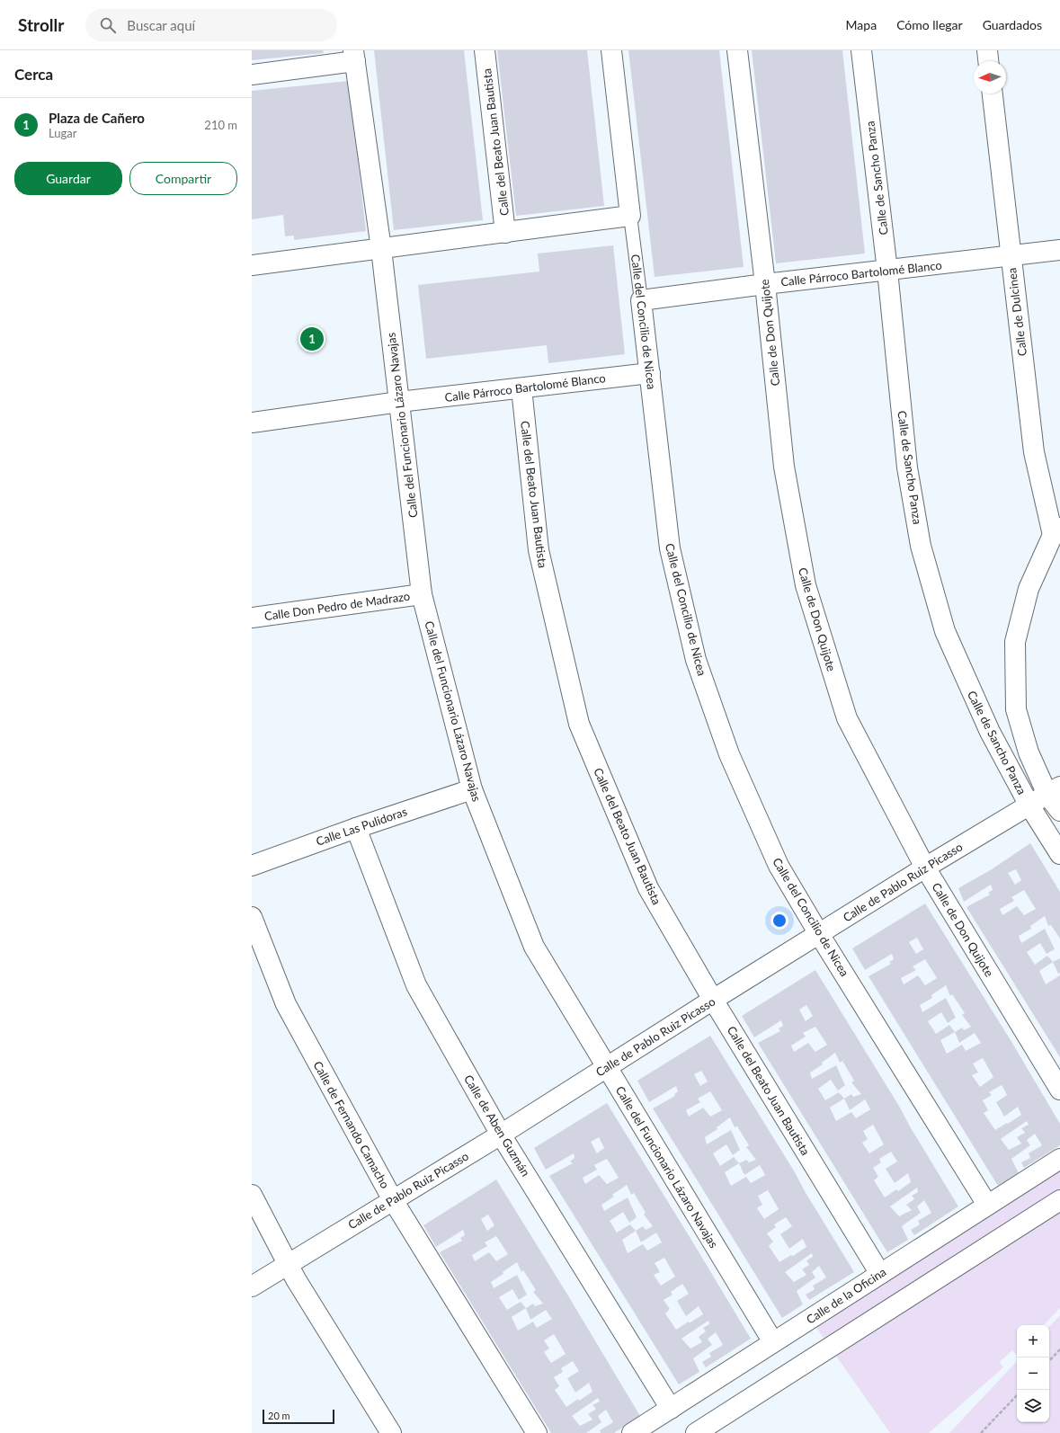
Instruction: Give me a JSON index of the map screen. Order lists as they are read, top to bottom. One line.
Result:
{"streets":{"street":["Calle del Beato Juan Bautista","Calle de Sancho Panza","Calle Párroco Bartolomé Blanco","Calle de Dulcinea","Calle del Concilio de Nicea","Calle de Don Quijote","Calle del Funcionario Lázaro Navajas","Calle Don Pedro de Madrazo","Calle Las Pulidoras","Calle de Pablo Ruiz Picasso","Calle de Fernando Camacho","Calle de Aben Guzmán","Calle de la Oficina"]},"crossings":[["Calle del Beato Juan Bautista","Calle Párroco Bartolomé Blanco"],["Calle del Beato Juan Bautista","Calle de Pablo Ruiz Picasso"],["Calle del Beato Juan Bautista","Calle de la Oficina"],["Calle de Sancho Panza","Calle Párroco Bartolomé Blanco"],["Calle de Sancho Panza","Calle de Pablo Ruiz Picasso"],["Calle Párroco Bartolomé Blanco","Calle de Dulcinea"],["Calle Párroco Bartolomé Blanco","Calle del Concilio de Nicea"],["Calle Párroco Bartolomé Blanco","Calle de Don Quijote"],["Calle Párroco Bartolomé Blanco","Calle del Funcionario Lázaro Navajas"],["Calle del Concilio de Nicea","Calle de Pablo Ruiz Picasso"],["Calle del Concilio de Nicea","Calle de la Oficina"],["Calle de Don Quijote","Calle de Pablo Ruiz Picasso"],["Calle del Funcionario Lázaro Navajas","Calle Don Pedro de Madrazo"],["Calle del Funcionario Lázaro Navajas","Calle Las Pulidoras"],["Calle del Funcionario Lázaro Navajas","Calle de Pablo Ruiz Picasso"],["Calle del Funcionario Lázaro Navajas","Calle de la Oficina"],["Calle Las Pulidoras","Calle de Aben Guzmán"],["Calle de Pablo Ruiz Picasso","Calle de Fernando Camacho"],["Calle de Pablo Ruiz Picasso","Calle de Aben Guzmán"],["Calle de Aben Guzmán","Calle de la Oficina"]],"scale_bar":"20 m","north":"left","page":{"header":"Strollr","search":"Buscar aquí","nav":["Mapa","Cómo llegar","Guardados"],"heading":"Cerca","list":[{"mark":"1","name":"Plaza de Cañero","note":"Lugar","value":"210 m"}],"buttons":["Guardar","Compartir"],"pins":"1","map_buttons":["+","−"],"scale":"20 m"}}
